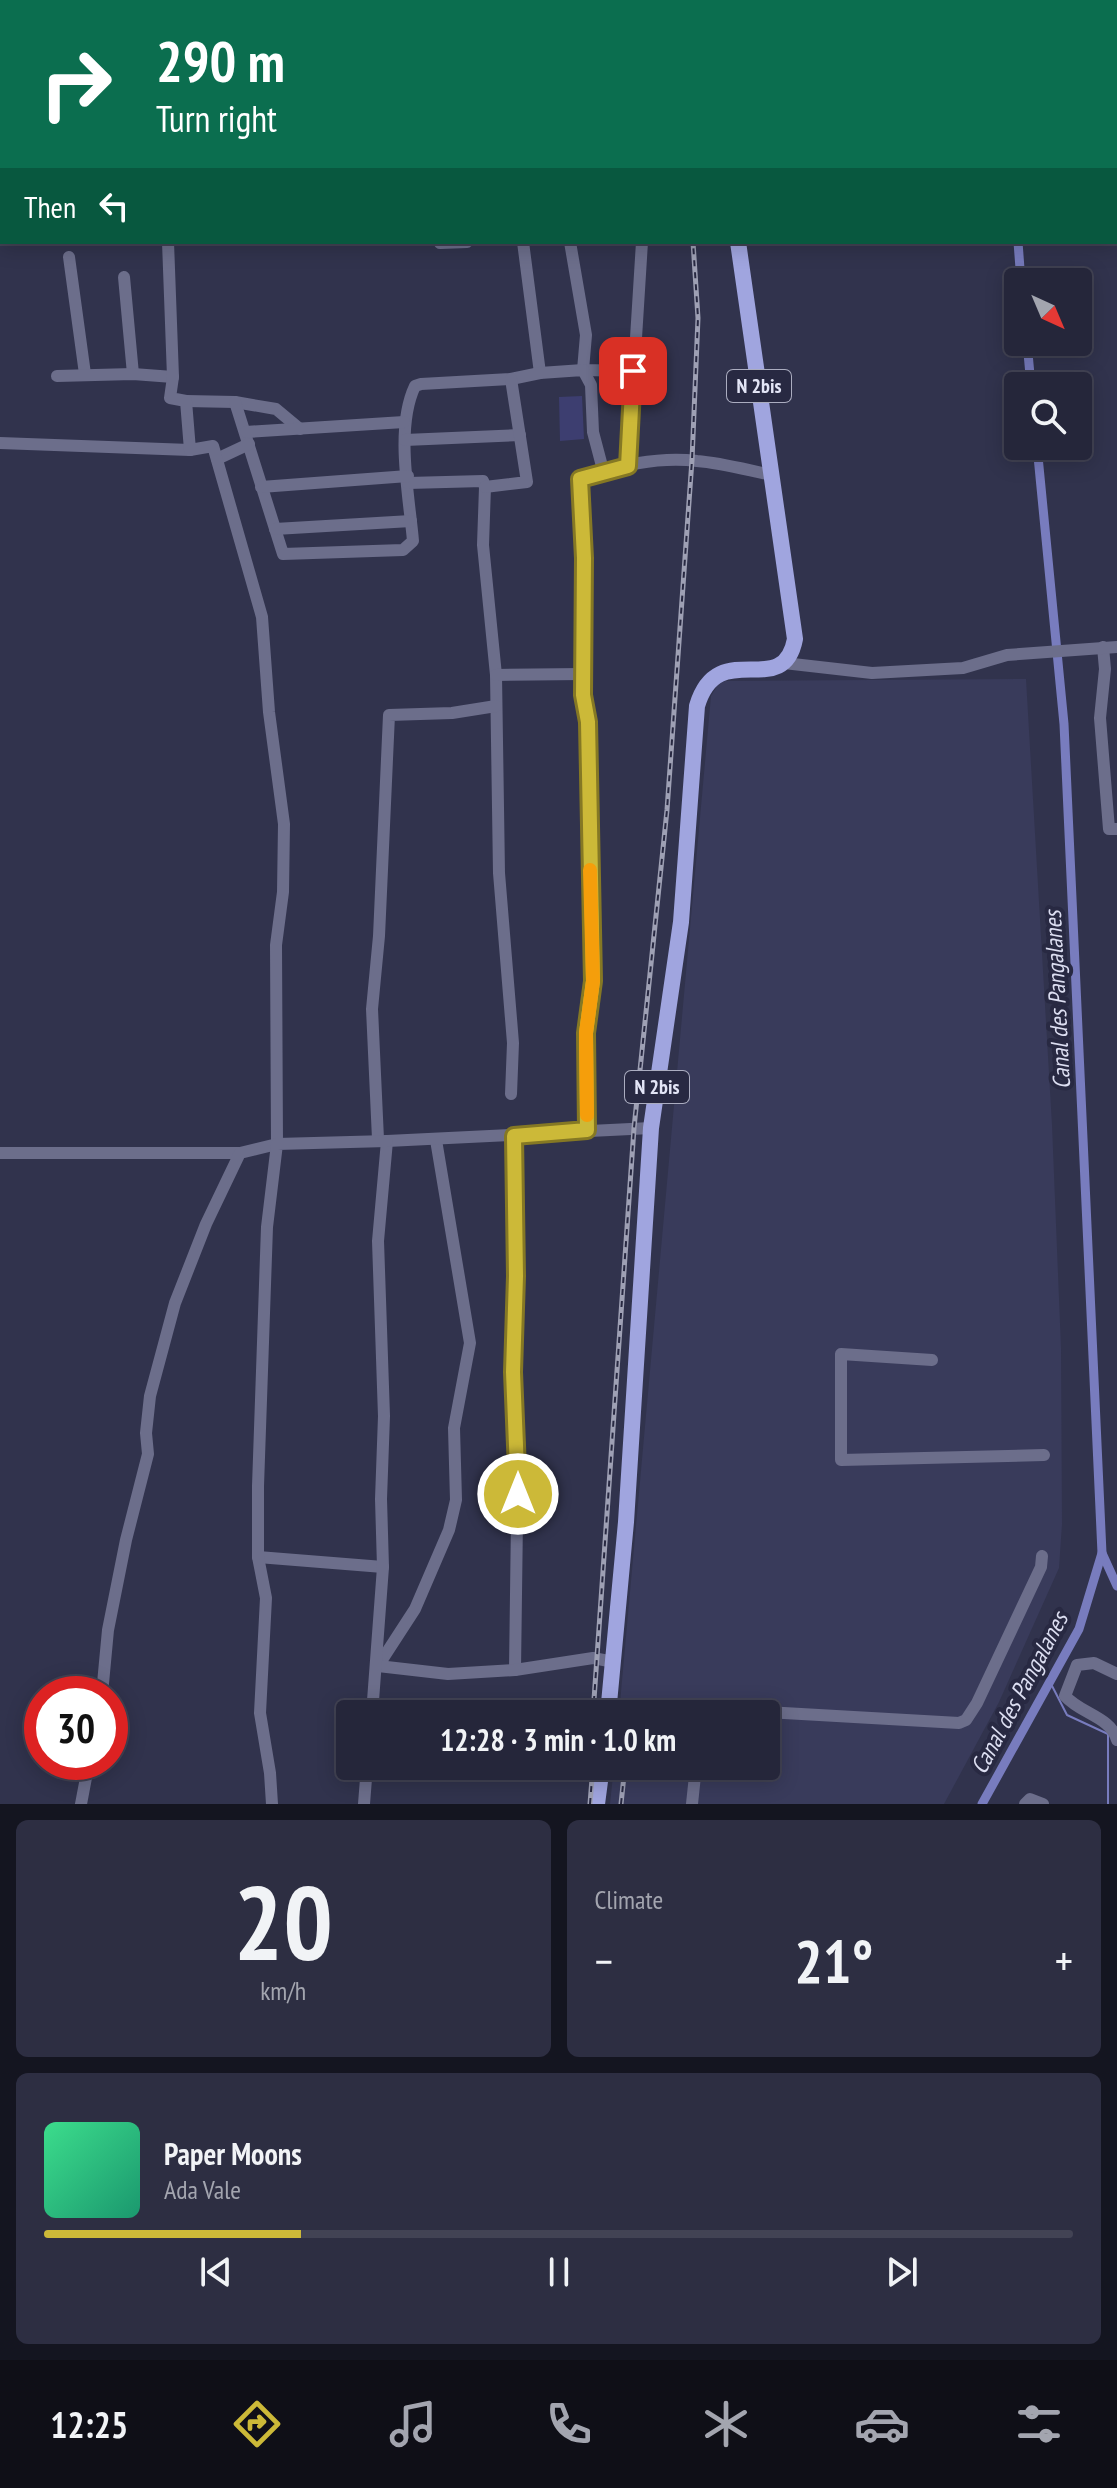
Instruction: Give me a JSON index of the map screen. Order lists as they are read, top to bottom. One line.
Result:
{"streets":{"main road":["N 2bis"]},"water":["Canal des Pangalanes"],"north":"bottom right","page":{"turn":["290 m","Turn right"],"then":"Then","limit":"30","trip":"12:28 · 3 min · 1.0 km","tile":[["20","km/h"],"Climate"],"heat":["−","21°","+"],"song":["Paper Moons","Ada Vale"],"tabs":"12:25"}}
